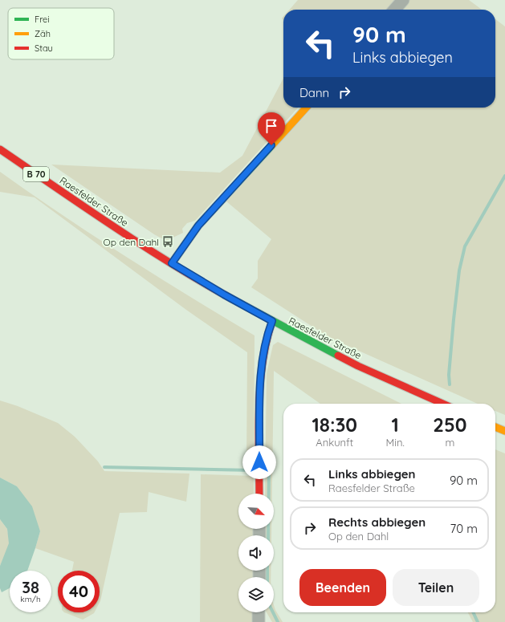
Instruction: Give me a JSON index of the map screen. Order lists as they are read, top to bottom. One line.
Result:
{"streets":{"main road":["B 70","Raesfelder Straße"]},"places":{"bus stop":["Op den Dahl"]},"legend":["Frei","Zäh","Stau"],"north":"bottom right","page":{"turn":["90 m","Links abbiegen"],"then":"Dann","eta":["18:30","Ankunft","1","Min.","250","m"],"list":[{"name":"Links abbiegen","note":"Raesfelder Straße","value":"90 m"},{"name":"Rechts abbiegen","note":"Op den Dahl","value":"70 m"}],"buttons":["Beenden","Teilen"],"speed":"38 km/h","limit":"40"}}
